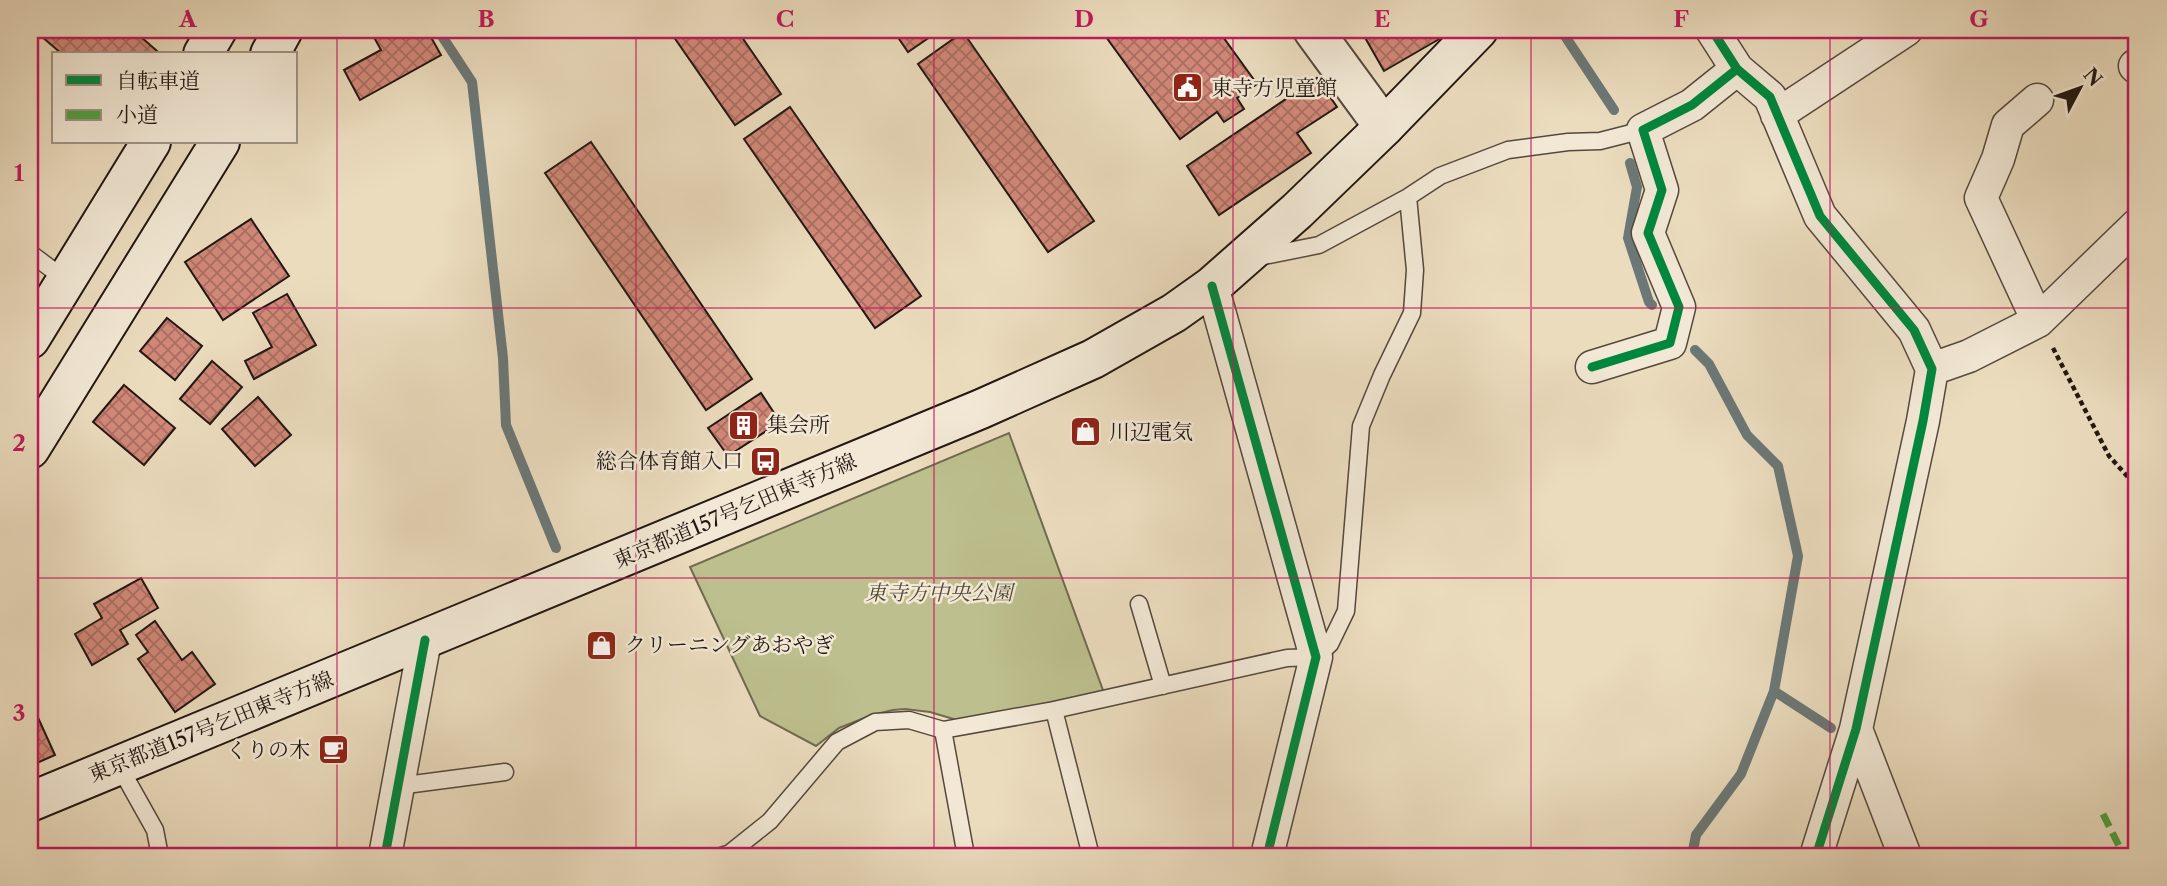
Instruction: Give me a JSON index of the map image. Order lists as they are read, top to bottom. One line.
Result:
{"streets":{"main road":["東京都道157号乞田東寺方線"]},"parks":["東寺方中央公園"],"places":{"public building":["東寺方児童館"],"building":["集会所"],"shop":["川辺電気","クリーニングあおやぎ"],"bus stop":["総合体育館入口"],"cafe":["くりの木"]},"legend":["自転車道","小道"],"north":"top right","grid":{"columns":["A","B","C","D","E","F","G"],"rows":["1","2","3"]}}
